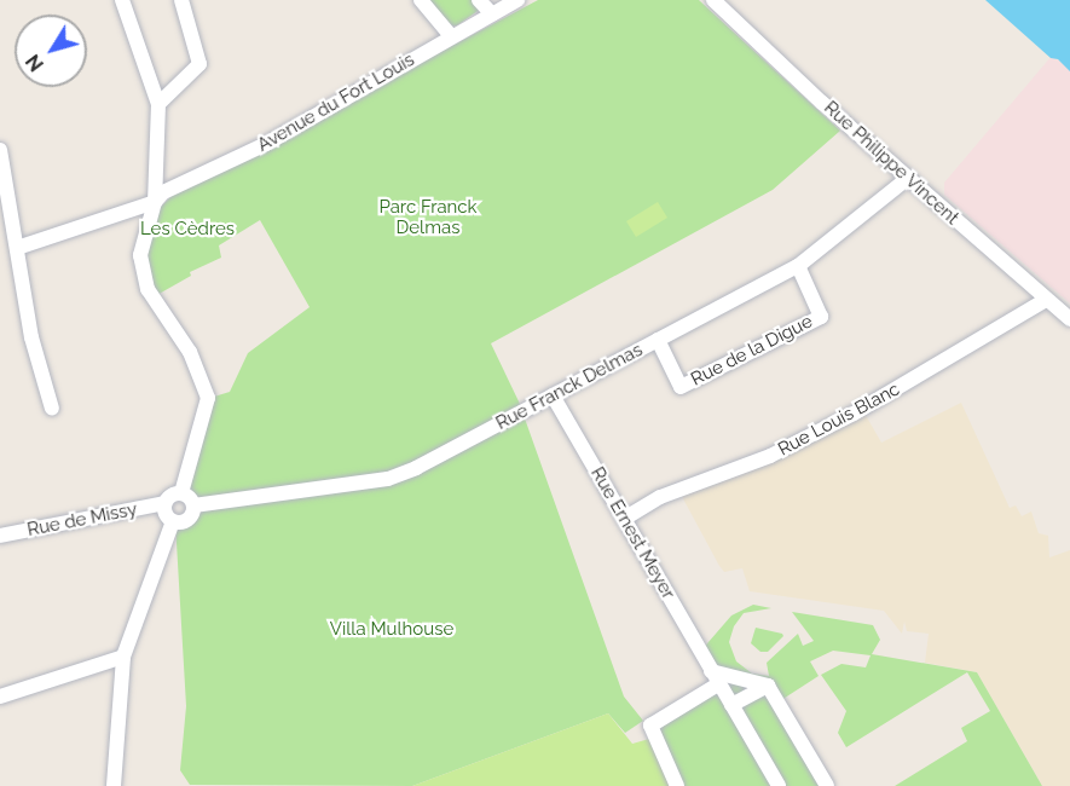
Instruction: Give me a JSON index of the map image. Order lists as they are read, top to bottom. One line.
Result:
{"streets":{"street":["Avenue du Fort Louis","Rue Philippe Vincent","Rue de la Digue","Rue Franck Delmas","Rue Louis Blanc","Rue de Missy","Rue Ernest Meyer"]},"crossings":[["Rue Philippe Vincent","Rue Franck Delmas"],["Rue Philippe Vincent","Rue Louis Blanc"],["Rue de la Digue","Rue Franck Delmas"],["Rue Franck Delmas","Rue Ernest Meyer"],["Rue Louis Blanc","Rue Ernest Meyer"]],"parks":["Parc Franck Delmas","Les Cèdres","Villa Mulhouse"],"north":"bottom left"}
